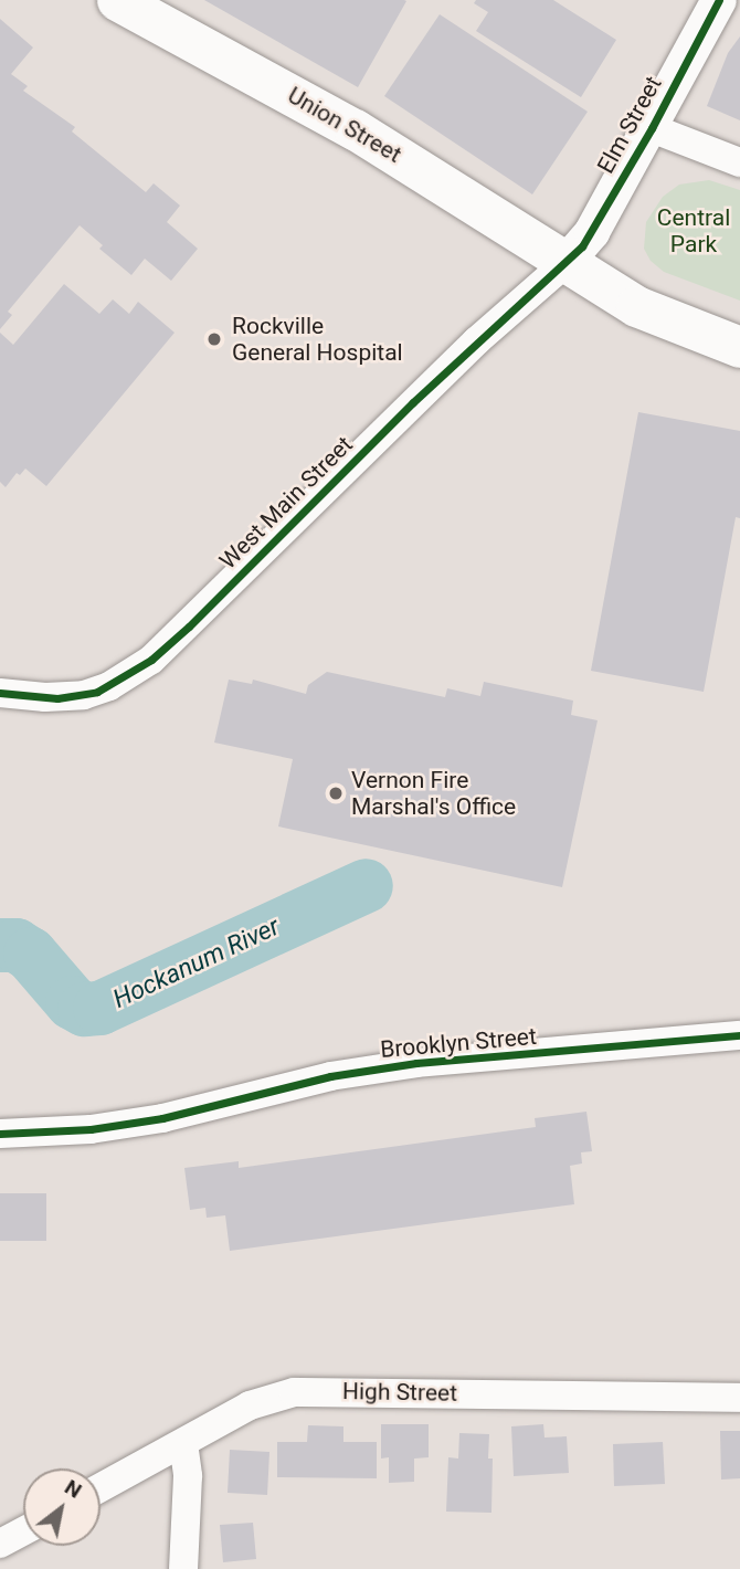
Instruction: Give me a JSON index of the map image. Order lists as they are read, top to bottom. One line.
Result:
{"streets":{"main road":["Union Street"],"street":["Elm Street","West Main Street","Brooklyn Street","High Street"]},"crossings":[["Union Street","Elm Street"],["Union Street","West Main Street"],["Elm Street","West Main Street"]],"water":["Hockanum River"],"parks":["Central Park"],"places":["Rockville General Hospital","Vernon Fire Marshal's Office"],"north":"top right"}
